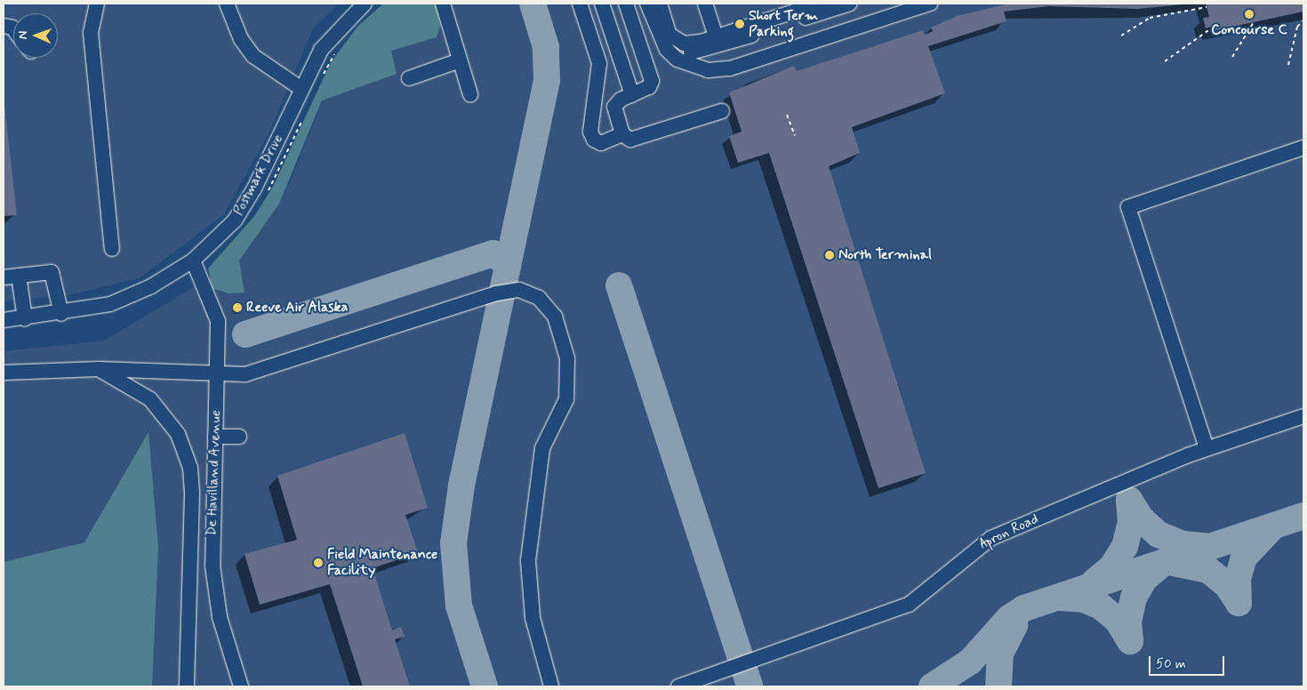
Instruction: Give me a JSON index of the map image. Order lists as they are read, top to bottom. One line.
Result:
{"streets":{"street":["Postmark Drive","De Havilland Avenue","Apron Road"]},"crossings":[["Postmark Drive","De Havilland Avenue"]],"places":["Concourse C","Short Term Parking","North Terminal","Reeve Air Alaska","Field Maintenance Facility"],"scale_bar":"50 m","north":"left"}
